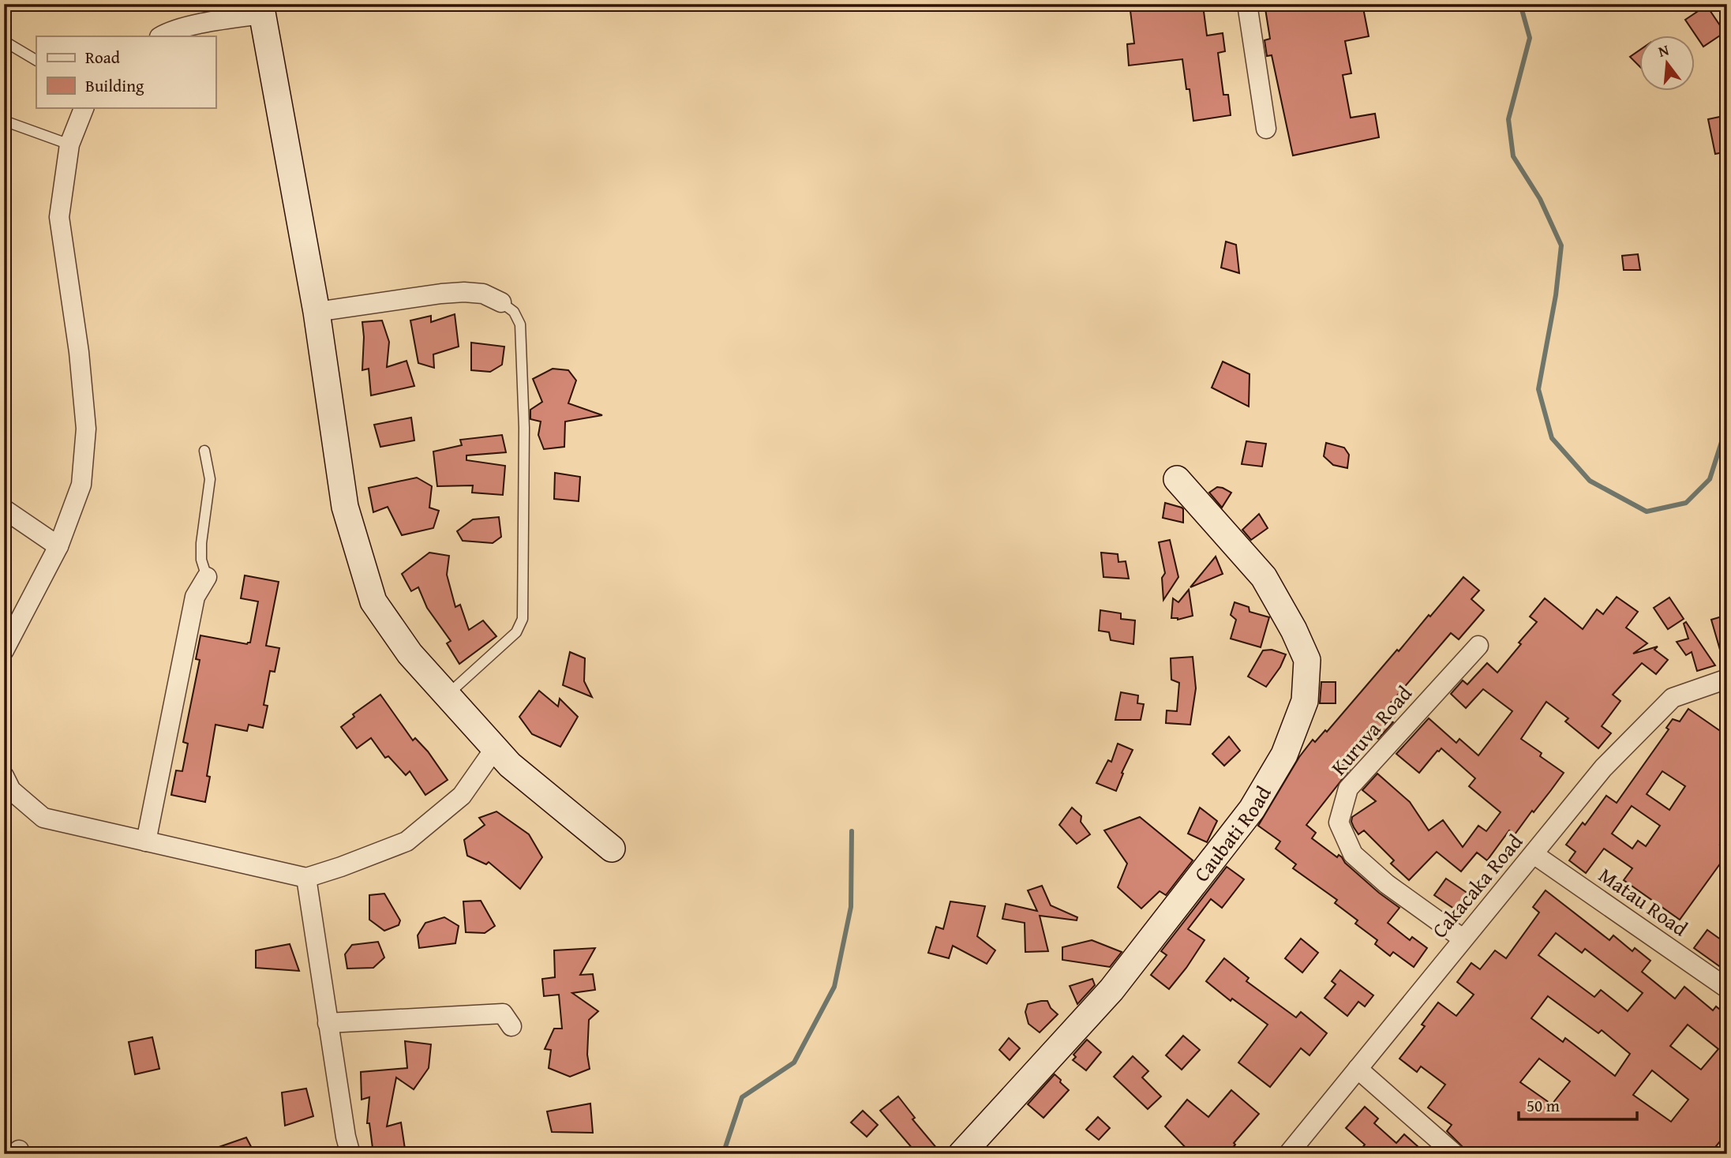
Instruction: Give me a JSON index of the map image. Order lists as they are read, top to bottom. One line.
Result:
{"streets":{"street":["Kuruva Road","Caubati Road","Cakacaka Road","Matau Road"]},"crossings":[["Kuruva Road","Cakacaka Road"],["Cakacaka Road","Matau Road"]],"legend":["Road","Building"],"scale_bar":"50 m","north":"top"}
